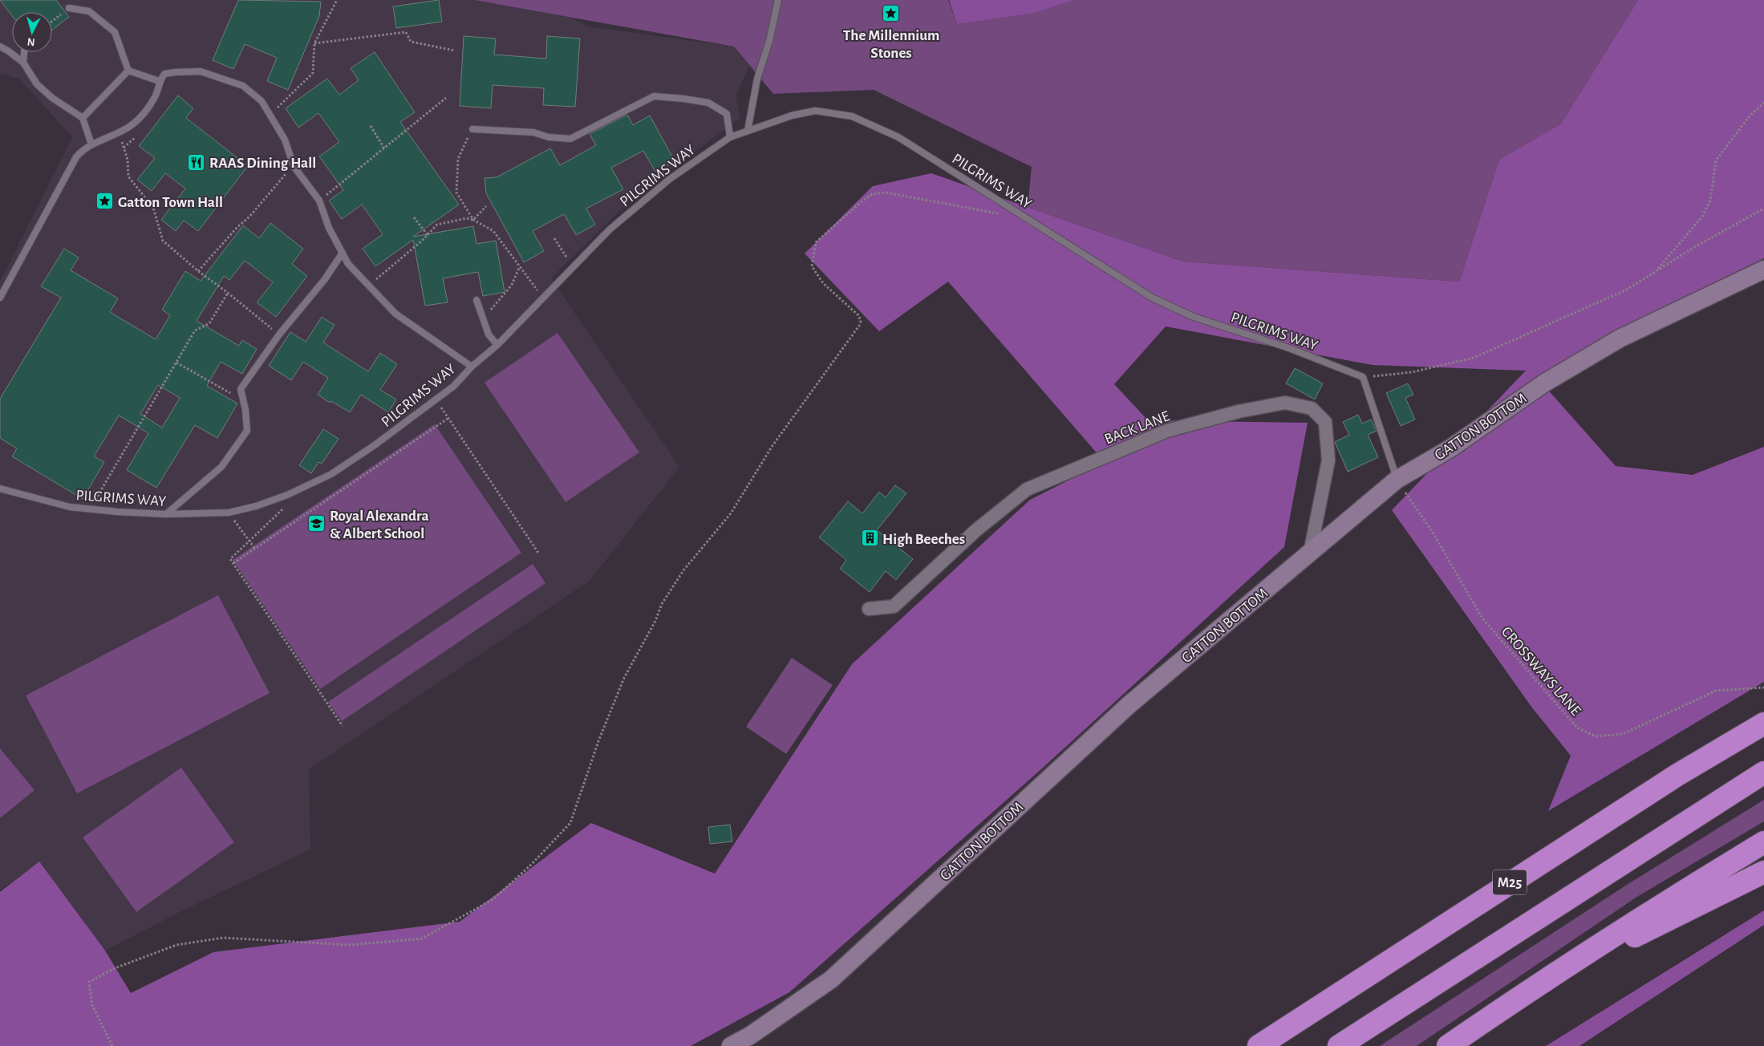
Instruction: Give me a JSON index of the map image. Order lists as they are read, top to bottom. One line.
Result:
{"streets":{"highway":["M25"],"street":["GATTON BOTTOM","BACK LANE"],"lane":["PILGRIMS WAY"],"path":["CROSSWAYS LANE"]},"crossings":[["GATTON BOTTOM","BACK LANE"],["GATTON BOTTOM","CROSSWAYS LANE"]],"places":{"place":["The Millennium Stones","Gatton Town Hall"],"restaurant":["RAAS Dining Hall"],"school or university":["Royal Alexandra & Albert School"],"building":["High Beeches"]},"north":"bottom"}
